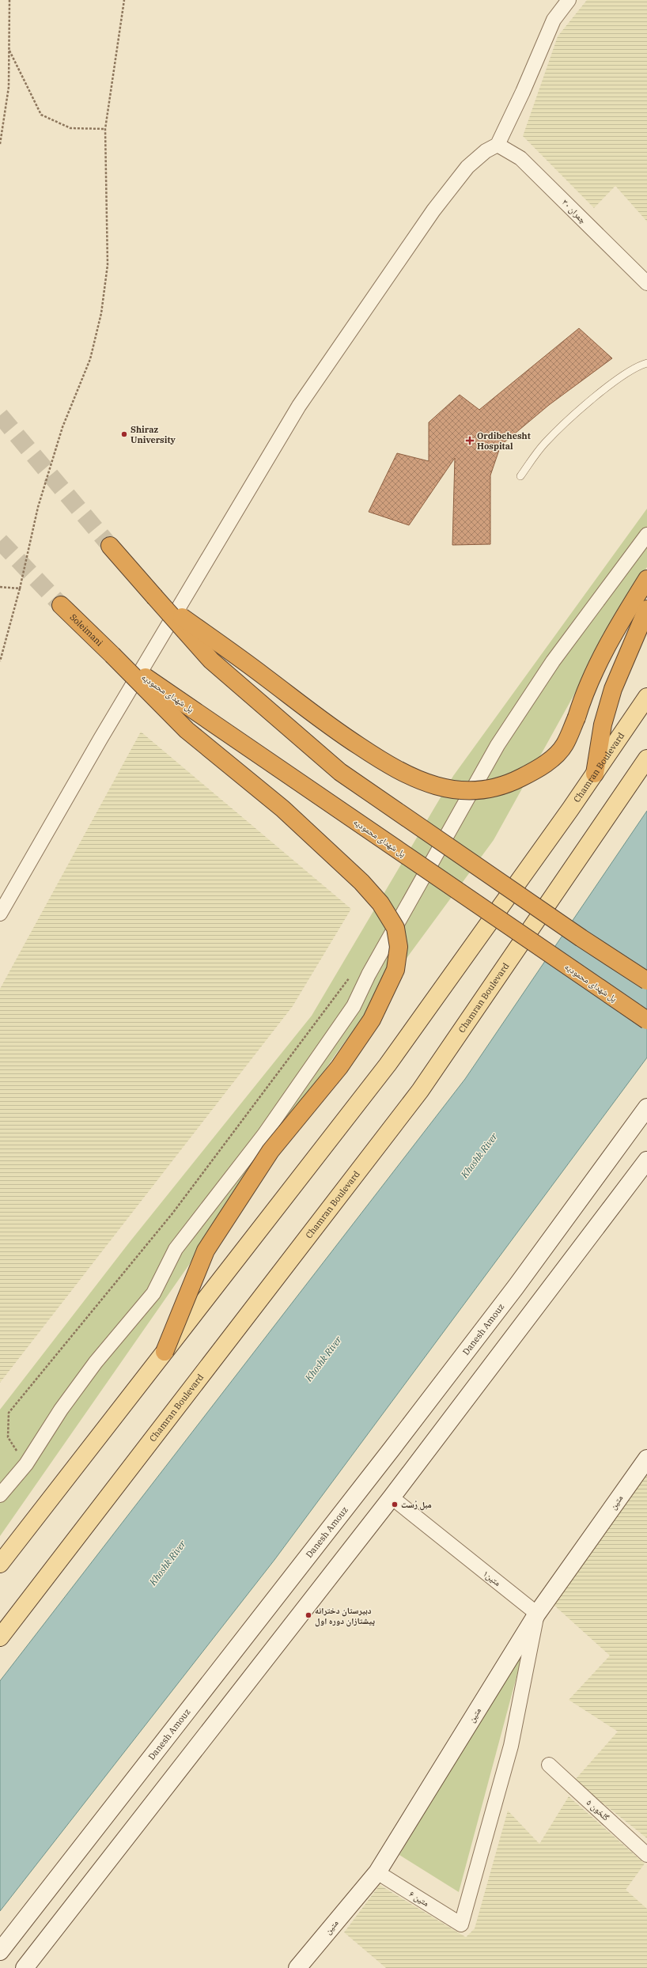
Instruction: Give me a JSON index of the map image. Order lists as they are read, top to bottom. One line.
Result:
{"streets":{"highway":["Soleimani","پل شهدای محمودیه"],"main road":["Chamran Boulevard","Danesh Amouz","متین"],"street":["۳۰ چمران","متین۱","۵ گلخون","۶ متین"]},"crossings":[["Soleimani","پل شهدای محمودیه"],["متین","متین۱"],["متین","۶ متین"],["متین۱","۶ متین"]],"water":["Khoshk River"],"places":{"other":["Shiraz University","مبل رُست","دبیرستان دخترانه پیشتازان دوره اول"],"health":["Ordibehesht Hospital"]}}
